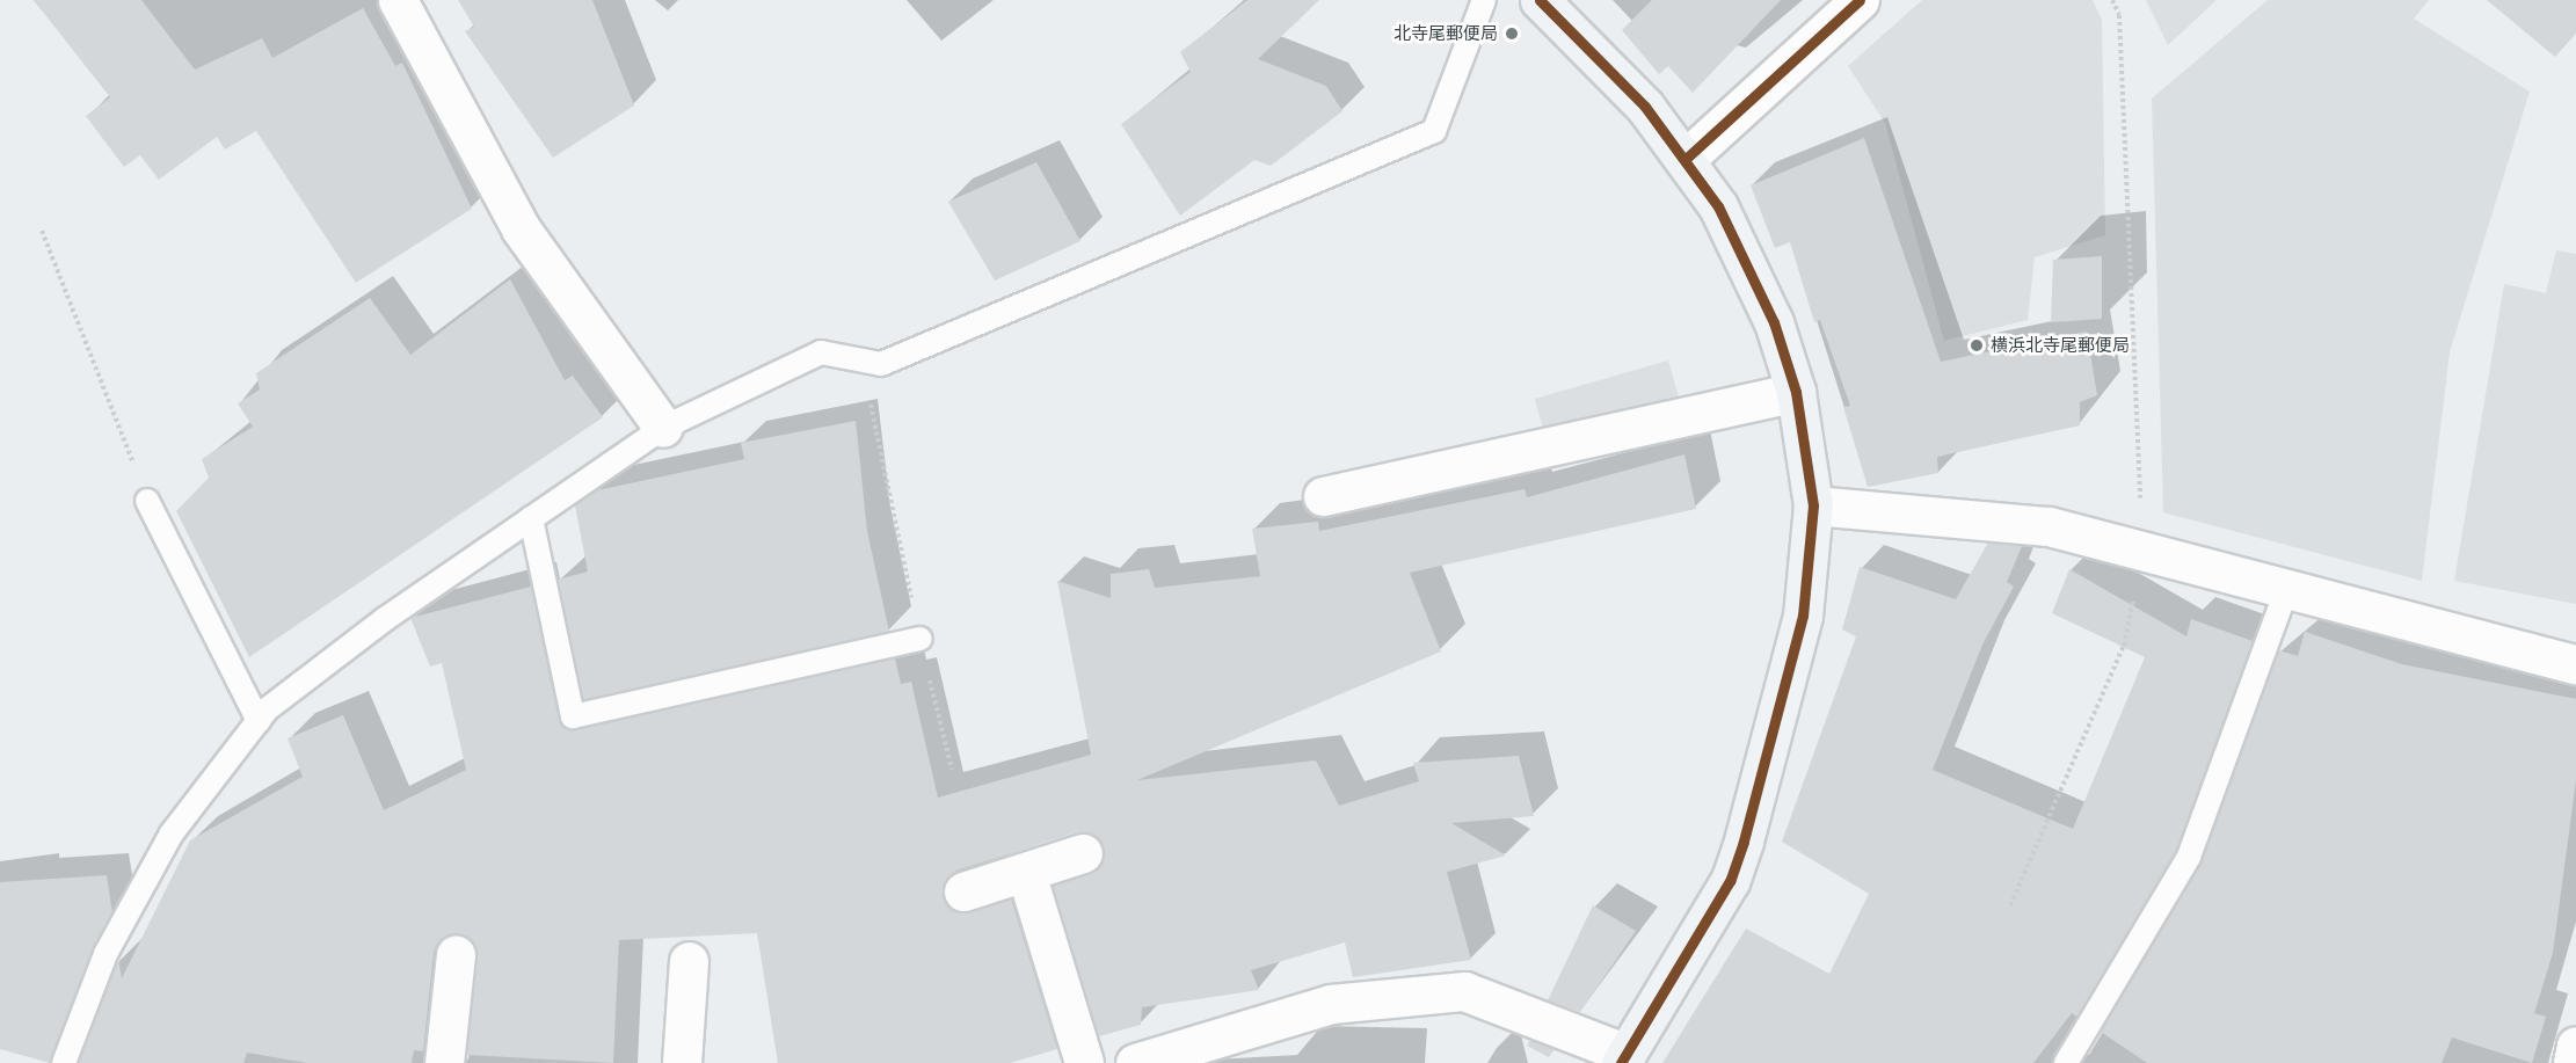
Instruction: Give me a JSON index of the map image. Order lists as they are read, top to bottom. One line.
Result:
{"places":["北寺尾郵便局","横浜北寺尾郵便局"]}
